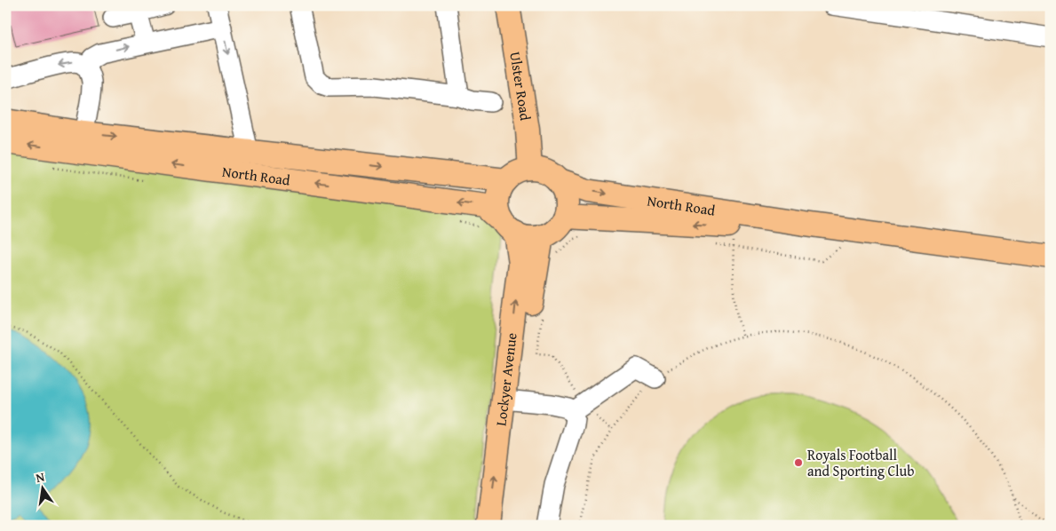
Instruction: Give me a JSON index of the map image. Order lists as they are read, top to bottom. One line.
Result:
{"streets":{"main road":["Ulster Road","North Road","Lockyer Avenue"]},"crossings":[["Ulster Road","North Road"],["Ulster Road","Lockyer Avenue"],["North Road","Lockyer Avenue"]],"places":["Royals Football and Sporting Club"],"north":"top"}
